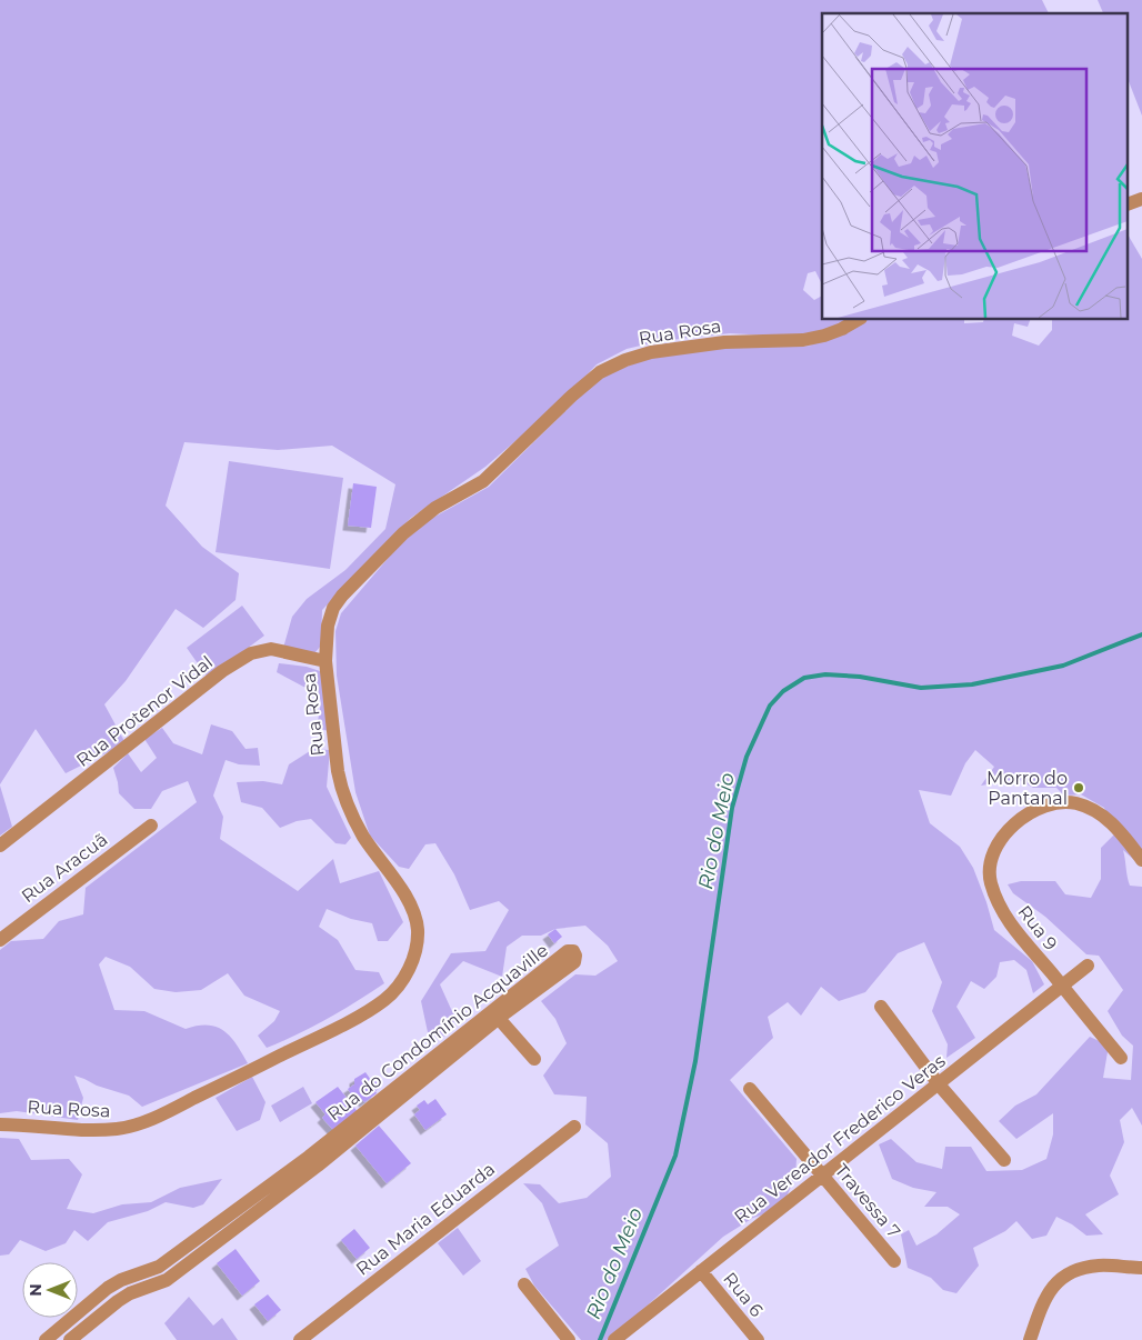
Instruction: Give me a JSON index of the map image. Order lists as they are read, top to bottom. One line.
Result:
{"streets":{"street":["Rua Rosa","Rua Protenor Vidal","Rua Aracuã","Rua 9","Rua do Condomínio Acquaville","Rua Vereador Frederico Veras","Travessa 7","Rua Maria Eduarda","Rua 6"]},"crossings":[["Rua Rosa","Rua Protenor Vidal"],["Rua 9","Rua Vereador Frederico Veras"],["Rua Vereador Frederico Veras","Travessa 7"],["Rua Vereador Frederico Veras","Rua 6"]],"water":["Rio do Meio"],"places":["Morro do Pantanal"],"north":"left"}
